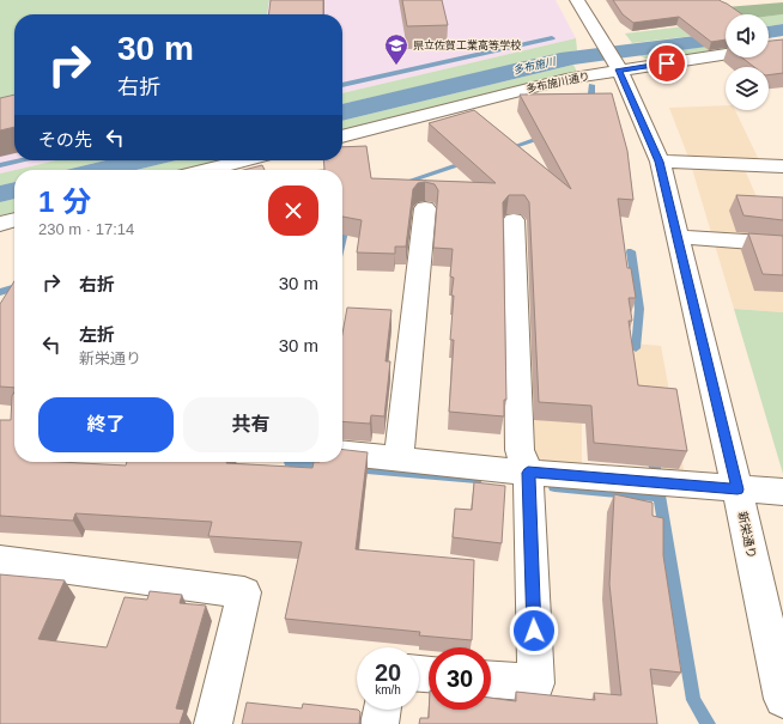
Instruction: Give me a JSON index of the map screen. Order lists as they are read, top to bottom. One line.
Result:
{"streets":{"street":["多布施川通り","新栄通り"]},"crossings":[["多布施川通り","新栄通り"]],"water":["多布施川"],"places":{"school or university":["県立佐賀工業高等学校"]},"page":{"turn":["30 m","右折"],"then":"その先","heading":["1 分","230 m · 17:14"],"list":[{"name":"右折","value":"30 m"},{"name":"左折","note":"新栄通り","value":"30 m"}],"buttons":["終了","共有"],"speed":"20 km/h","limit":"30"}}
